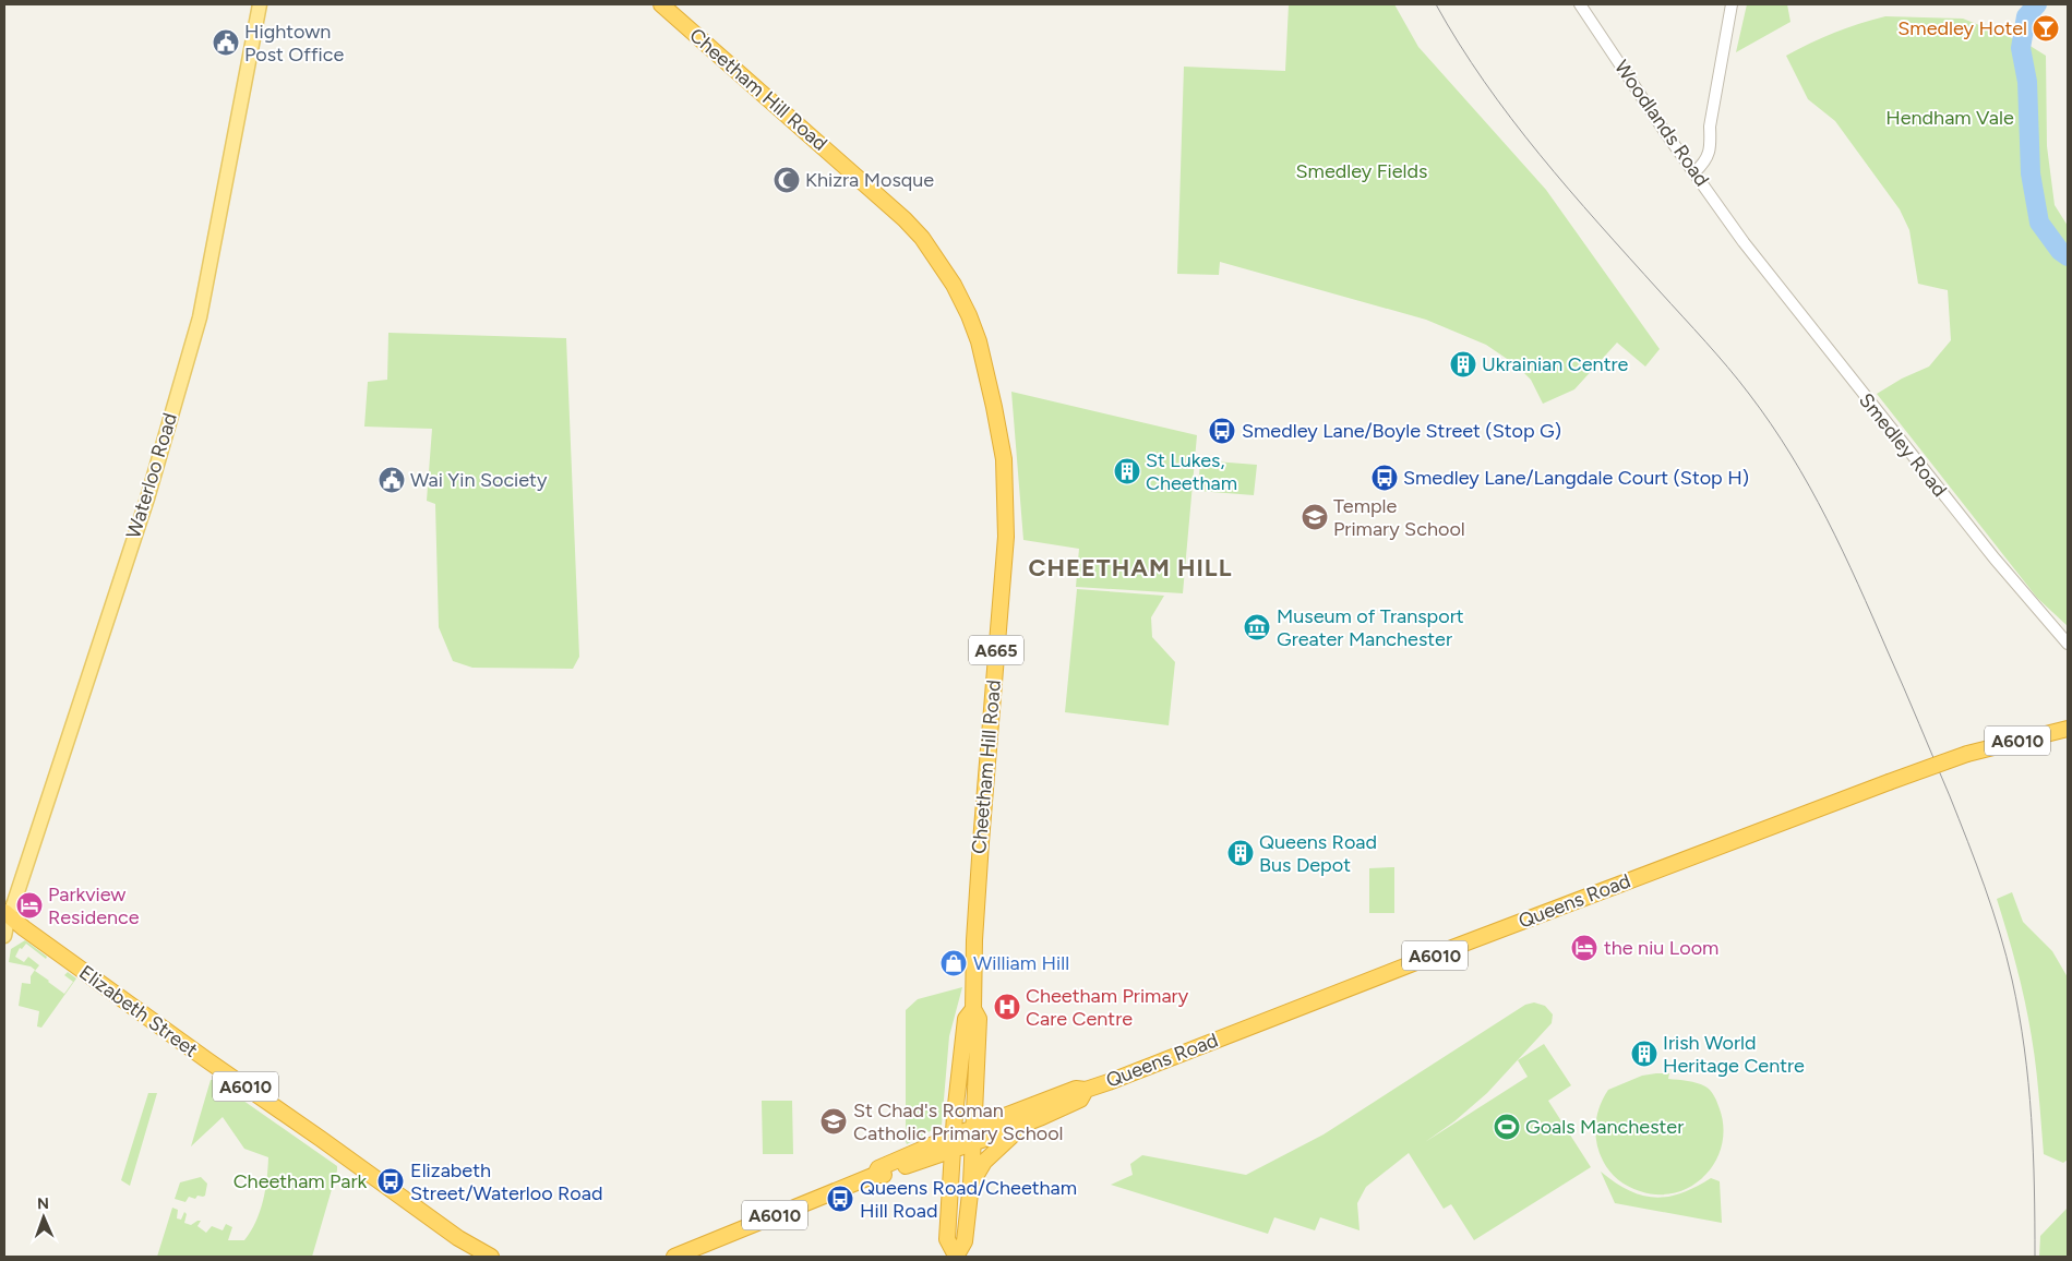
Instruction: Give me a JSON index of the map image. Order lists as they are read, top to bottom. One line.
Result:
{"streets":{"highway":["Cheetham Hill Road","A665","A6010","Queens Road","Elizabeth Street"],"main road":["Waterloo Road"],"street":["Woodlands Road","Smedley Road"]},"crossings":[["Cheetham Hill Road","Queens Road"],["Woodlands Road","Smedley Road"],["Waterloo Road","Elizabeth Street"]],"districts":["CHEETHAM HILL"],"parks":["Hendham Vale","Smedley Fields","Cheetham Park"],"places":{"bar":["Smedley Hotel"],"public building":["Hightown Post Office","Wai Yin Society"],"mosque":["Khizra Mosque"],"building":["Ukrainian Centre","St Lukes, Cheetham","Queens Road Bus Depot","Irish World Heritage Centre"],"bus stop":["Smedley Lane/Boyle Street (Stop G)","Smedley Lane/Langdale Court (Stop H)","Elizabeth Street/Waterloo Road","Queens Road/Cheetham Hill Road"],"school or university":["Temple Primary School","St Chad's Roman Catholic Primary School"],"museum":["Museum of Transport Greater Manchester"],"hotel":["Parkview Residence","the niu Loom"],"shop":["William Hill"],"hospital":["Cheetham Primary Care Centre"],"sports":["Goals Manchester"]},"north":"top"}
